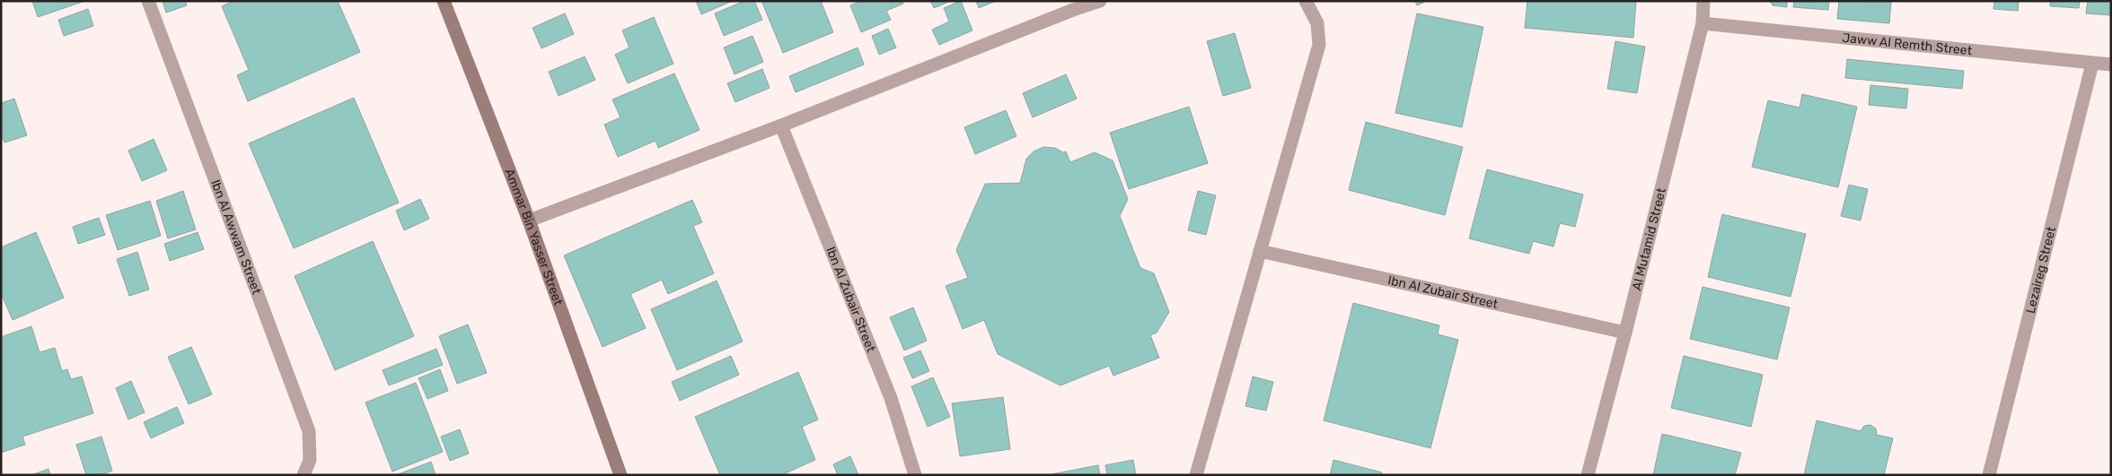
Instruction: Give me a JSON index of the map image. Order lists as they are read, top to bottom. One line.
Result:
{"streets":{"street":["Jaww Al Remth Street","Ibn Al Awwam Street","Ammar Bin Yasser Street","Al Mutamid Street","Lezaireg Street","Ibn Al Zubair Street"]},"crossings":[["Jaww Al Remth Street","Al Mutamid Street"],["Jaww Al Remth Street","Lezaireg Street"],["Al Mutamid Street","Ibn Al Zubair Street"]]}
